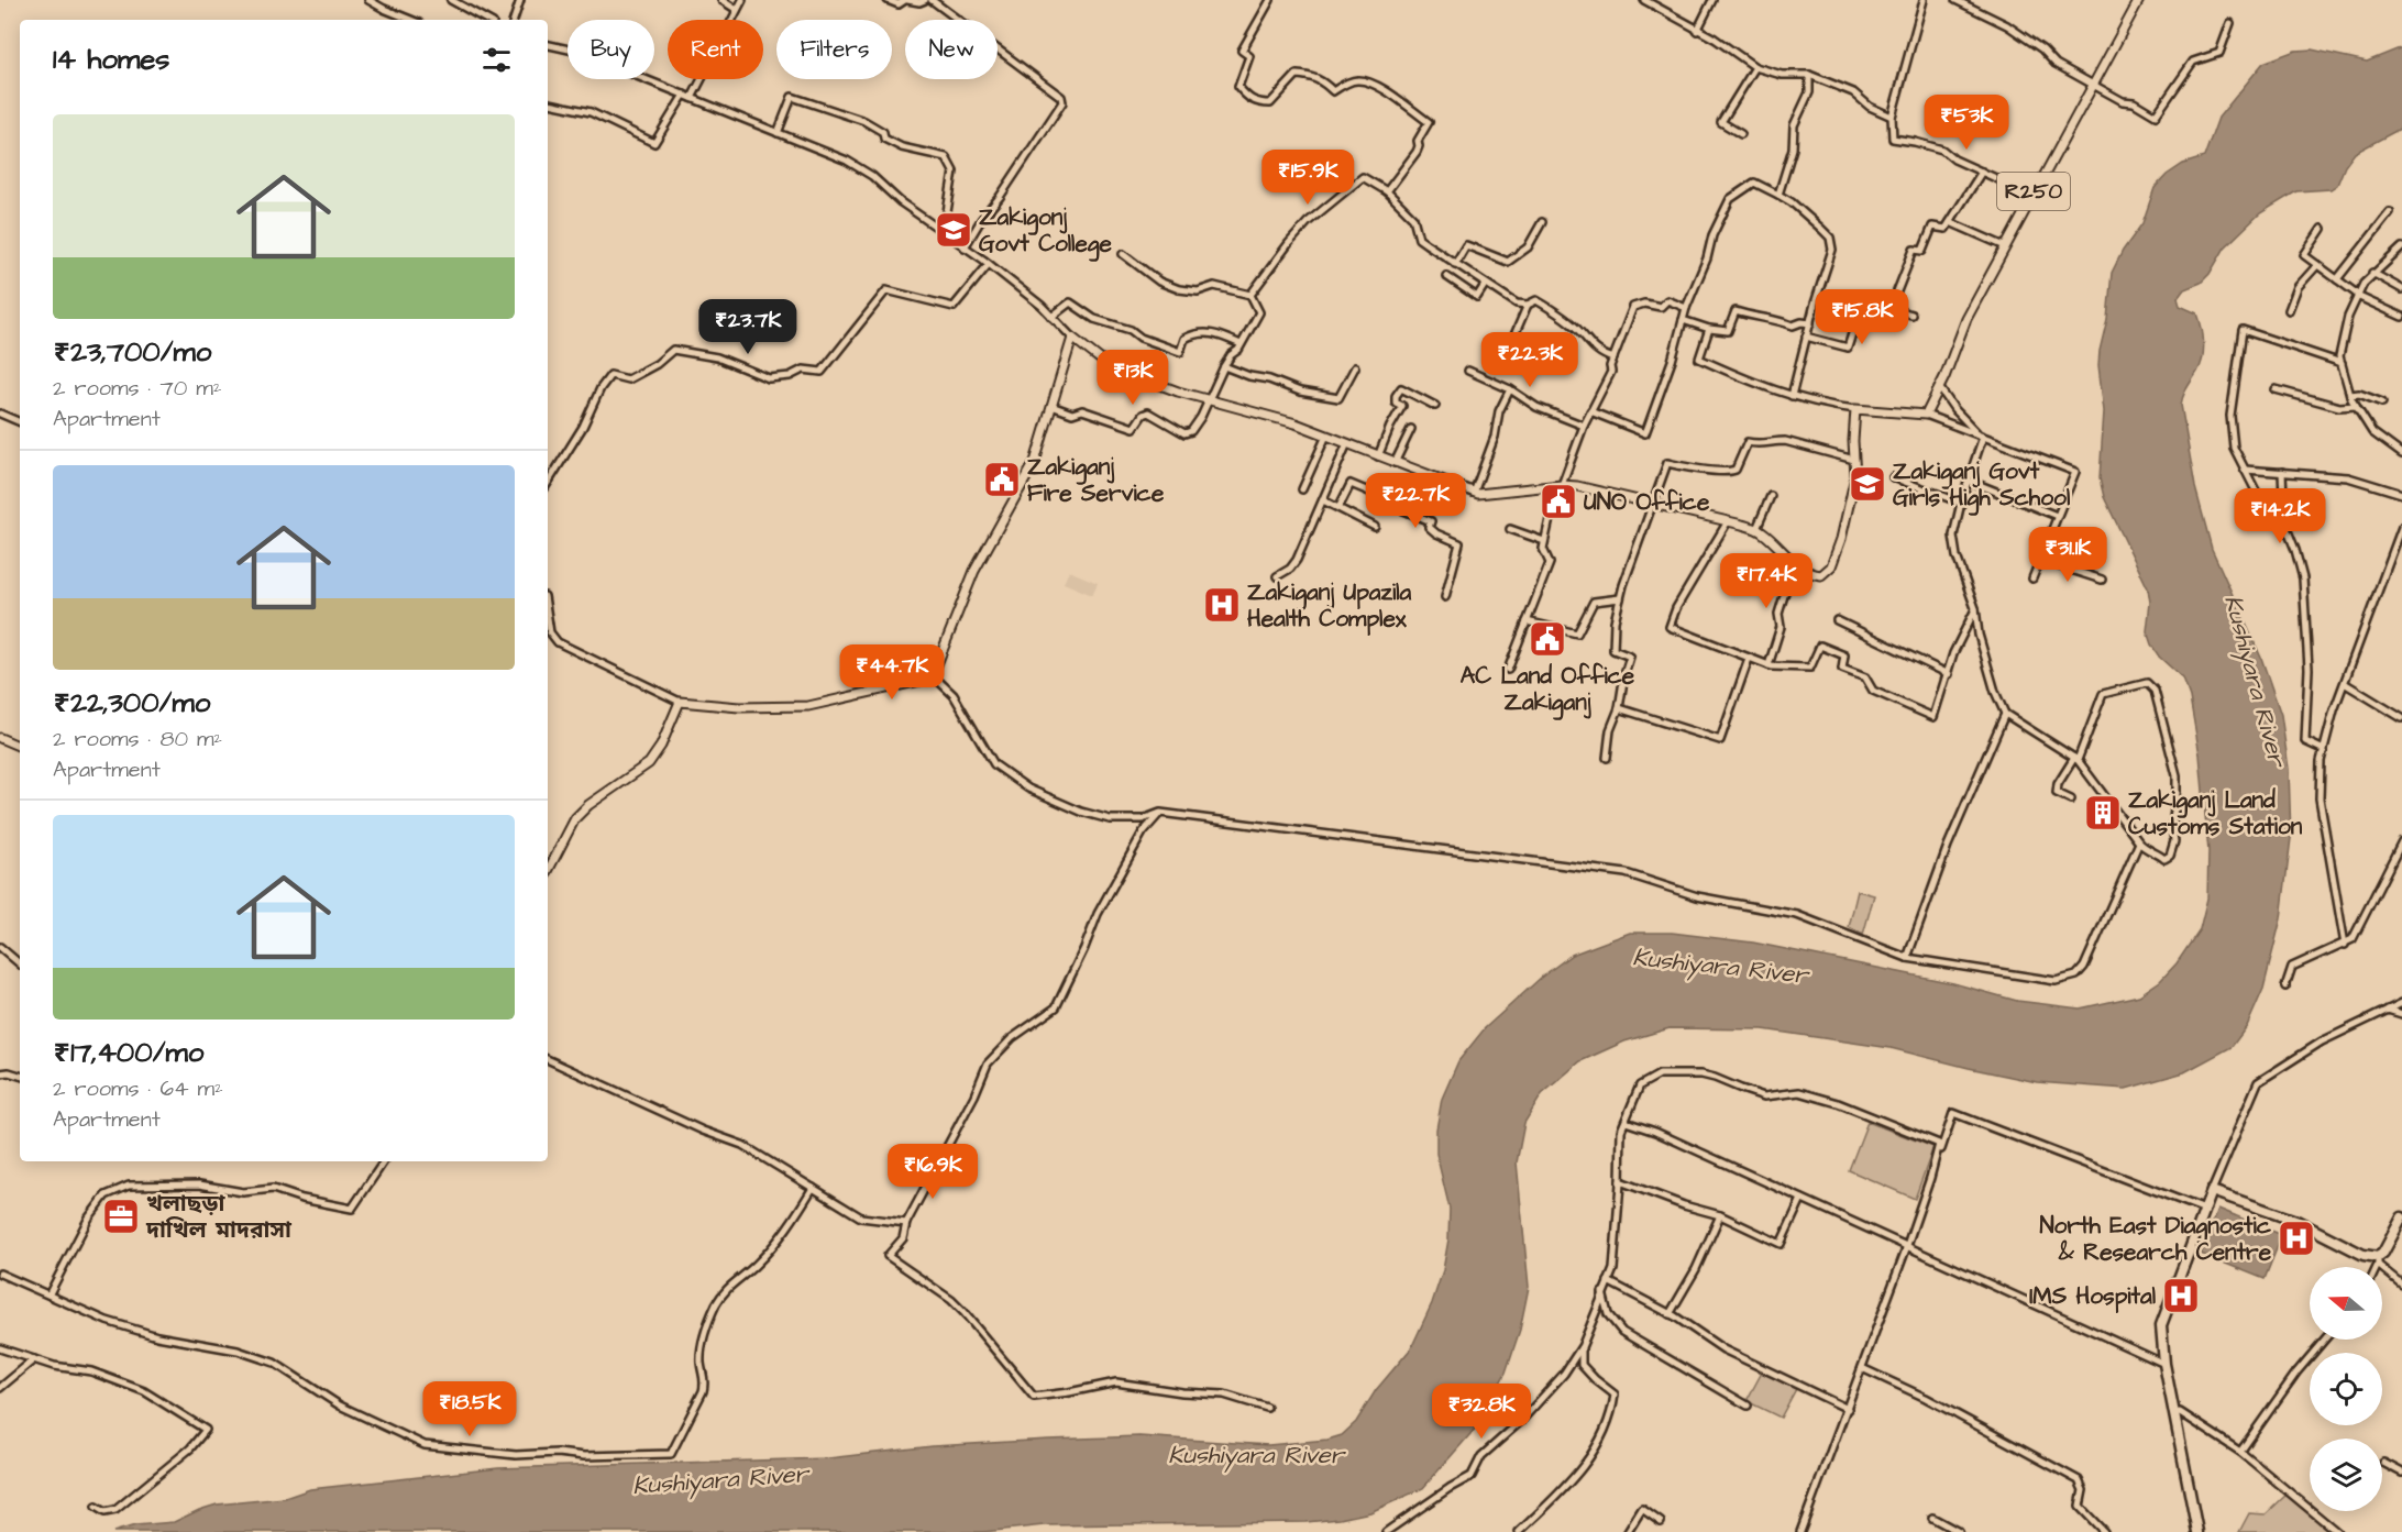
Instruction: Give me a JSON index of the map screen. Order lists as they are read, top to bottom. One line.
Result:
{"streets":{"main road":["R250"]},"water":["Kushiyara River"],"places":{"school or university":["Zakigonj Govt College","Zakiganj Govt Girls High School"],"public building":["Zakiganj Fire Service","UNO Office","AC Land Office Zakiganj"],"hospital":["Zakiganj Upazila Health Complex","North East Diagnostic & Research Centre","IMS Hospital"],"building":["Zakiganj Land Customs Station"],"office":["খলাছড়া দাখিল মাদরাসা"]},"north":"left","page":{"chip":["Buy","Rent","Filters","New"],"heading":"14 homes","price":["₹53K","₹15.9K","₹15.8K","₹23.7K","₹22.3K","₹13K","₹22.7K","₹14.2K","₹31.1K","₹17.4K","₹44.7K","₹16.9K","₹18.5K","₹32.8K"],"list":[{"name":"₹23,700/mo","note":"2 rooms · 70 m² · Apartment"},{"name":"₹22,300/mo","note":"2 rooms · 80 m² · Apartment"},{"name":"₹17,400/mo","note":"2 rooms · 64 m² · Apartment"}]}}
